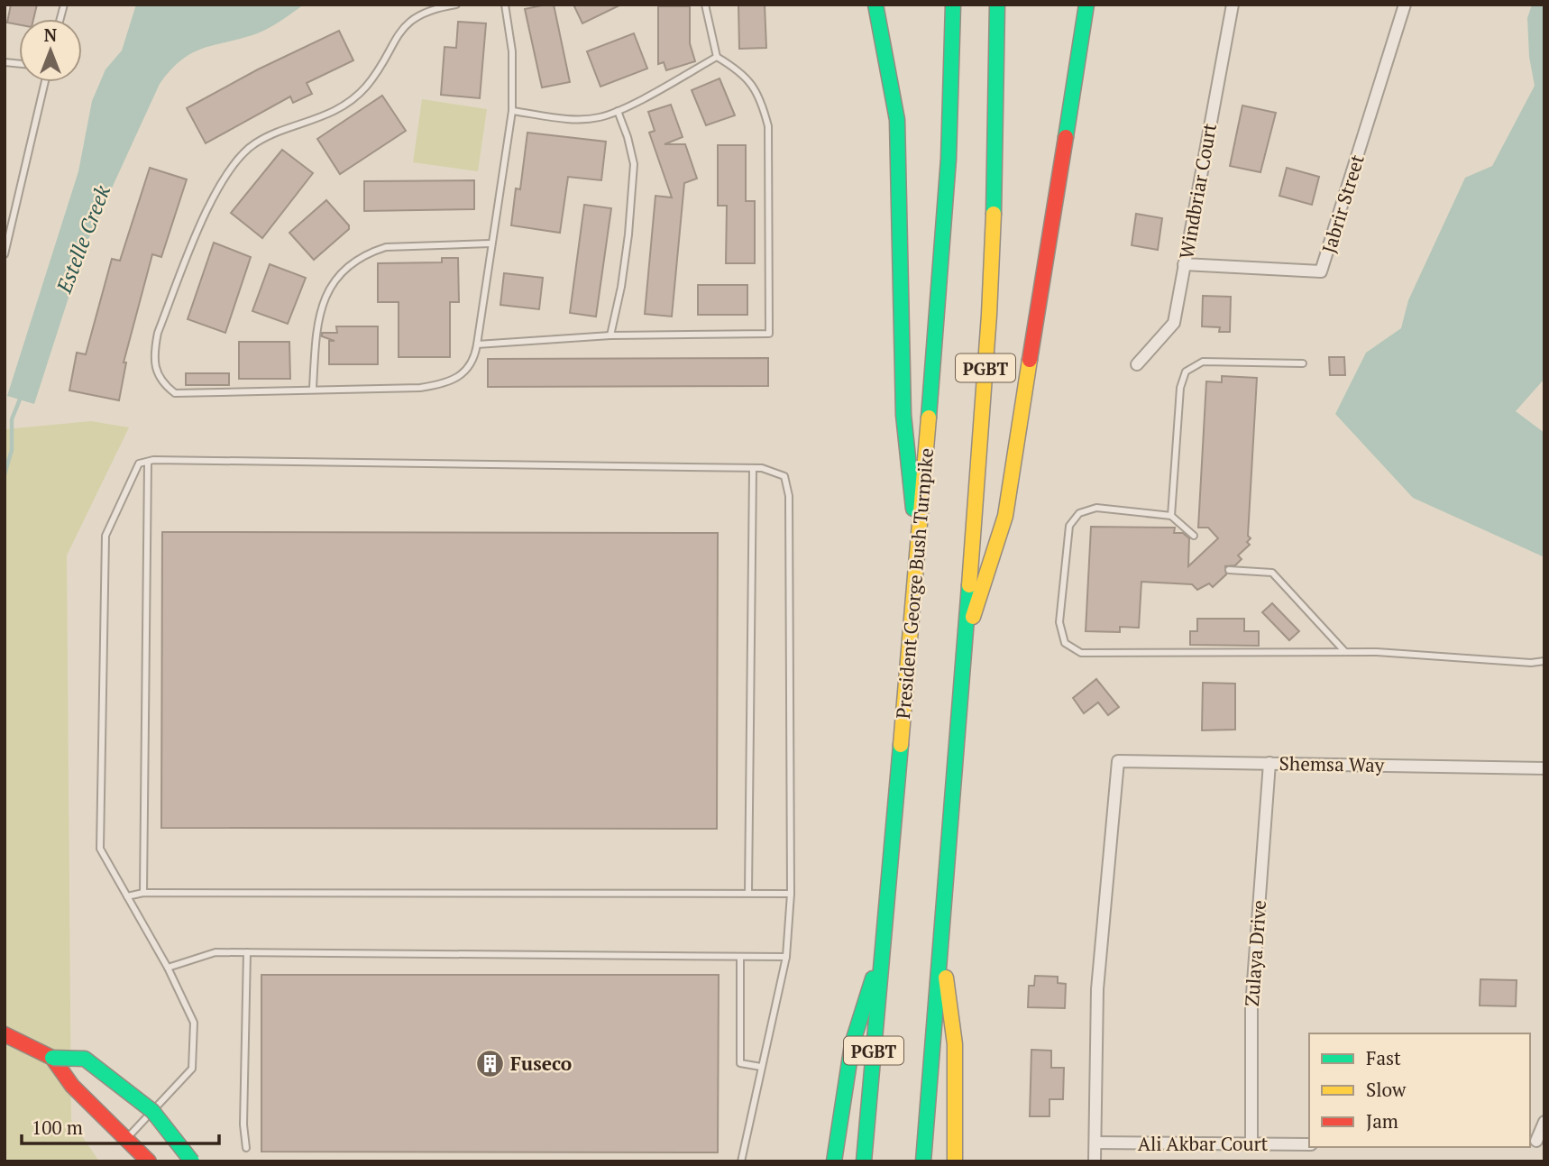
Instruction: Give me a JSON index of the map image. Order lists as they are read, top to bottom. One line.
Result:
{"streets":{"main road":["PGBT","President George Bush Turnpike"],"street":["Windbriar Court","Jabrir Street","Shemsa Way","Zulaya Drive","Ali Akbar Court"]},"crossings":[["Windbriar Court","Jabrir Street"],["Shemsa Way","Zulaya Drive"],["Shemsa Way","Ali Akbar Court"],["Zulaya Drive","Ali Akbar Court"]],"water":["Estelle Creek"],"places":{"building":["Fuseco"]},"legend":["Fast","Slow","Jam"],"scale_bar":"100 m","north":"top"}
